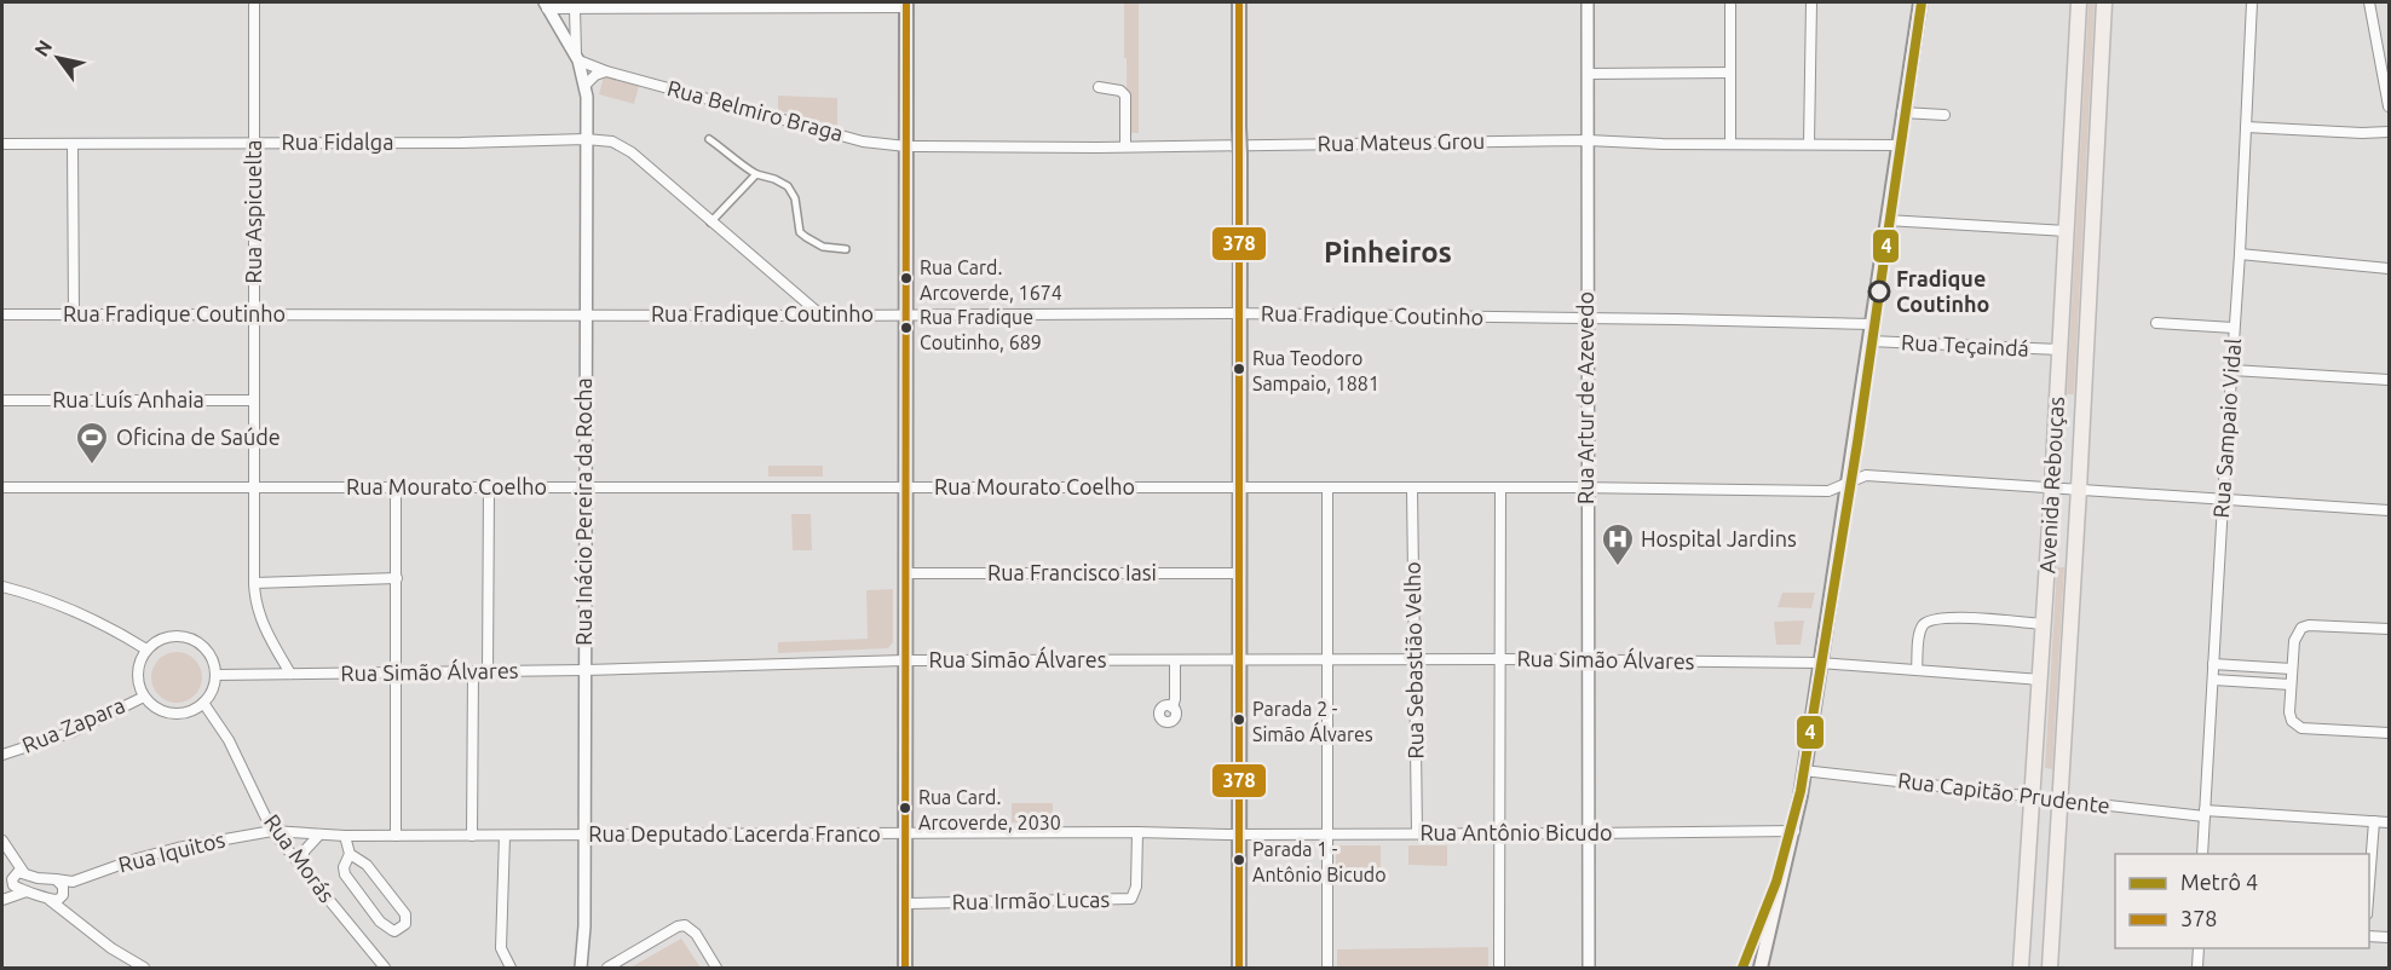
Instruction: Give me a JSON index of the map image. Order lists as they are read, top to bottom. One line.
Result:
{"streets":{"main road":["Avenida Rebouças"],"street":["Rua Belmiro Braga","Rua Fidalga","Rua Mateus Grou","Rua Aspicuelta","Rua Fradique Coutinho","Rua Teçaindá","Rua Artur de Azevedo","Rua Luís Anhaia","Rua Sampaio Vidal","Rua Mourato Coelho","Rua Inácio Pereira da Rocha","Rua Francisco Iasi","Rua Simão Álvares","Rua Sebastião Velho","Rua Zapara","Rua Capitão Prudente","Rua Antônio Bicudo","Rua Deputado Lacerda Franco","Rua Iquitos","Rua Morás","Rua Irmão Lucas"]},"crossings":[["Rua Belmiro Braga","Rua Mateus Grou"],["Rua Belmiro Braga","Rua Inácio Pereira da Rocha"],["Rua Fidalga","Rua Aspicuelta"],["Rua Fidalga","Rua Fradique Coutinho"],["Rua Fidalga","Rua Inácio Pereira da Rocha"],["Rua Mateus Grou","Rua Artur de Azevedo"],["Rua Aspicuelta","Rua Fradique Coutinho"],["Rua Aspicuelta","Rua Luís Anhaia"],["Rua Aspicuelta","Rua Mourato Coelho"],["Rua Aspicuelta","Rua Simão Álvares"],["Rua Fradique Coutinho","Rua Artur de Azevedo"],["Rua Fradique Coutinho","Rua Inácio Pereira da Rocha"],["Rua Teçaindá","Avenida Rebouças"],["Rua Artur de Azevedo","Rua Mourato Coelho"],["Rua Artur de Azevedo","Rua Simão Álvares"],["Rua Artur de Azevedo","Rua Antônio Bicudo"],["Rua Sampaio Vidal","Rua Mourato Coelho"],["Rua Sampaio Vidal","Rua Capitão Prudente"],["Avenida Rebouças","Rua Mourato Coelho"],["Avenida Rebouças","Rua Simão Álvares"],["Avenida Rebouças","Rua Capitão Prudente"],["Rua Mourato Coelho","Rua Inácio Pereira da Rocha"],["Rua Mourato Coelho","Rua Sebastião Velho"],["Rua Inácio Pereira da Rocha","Rua Simão Álvares"],["Rua Inácio Pereira da Rocha","Rua Deputado Lacerda Franco"],["Rua Simão Álvares","Rua Sebastião Velho"],["Rua Simão Álvares","Rua Zapara"],["Rua Simão Álvares","Rua Morás"],["Rua Sebastião Velho","Rua Antônio Bicudo"],["Rua Zapara","Rua Morás"],["Rua Antônio Bicudo","Rua Deputado Lacerda Franco"],["Rua Deputado Lacerda Franco","Rua Iquitos"],["Rua Deputado Lacerda Franco","Rua Morás"],["Rua Deputado Lacerda Franco","Rua Irmão Lucas"],["Rua Iquitos","Rua Morás"]],"districts":["Pinheiros"],"places":{"other":["Rua Card. Arcoverde, 1674","Fradique Coutinho","Rua Fradique Coutinho, 689","Rua Teodoro Sampaio, 1881","Parada 2 - Simão Álvares","Rua Card. Arcoverde, 2030","Parada 1 - Antônio Bicudo"],"sports":["Oficina de Saúde"],"hospital":["Hospital Jardins"]},"lines":["metro line 4","transit line 378"],"legend":["Metrô 4","378"],"north":"top left"}
